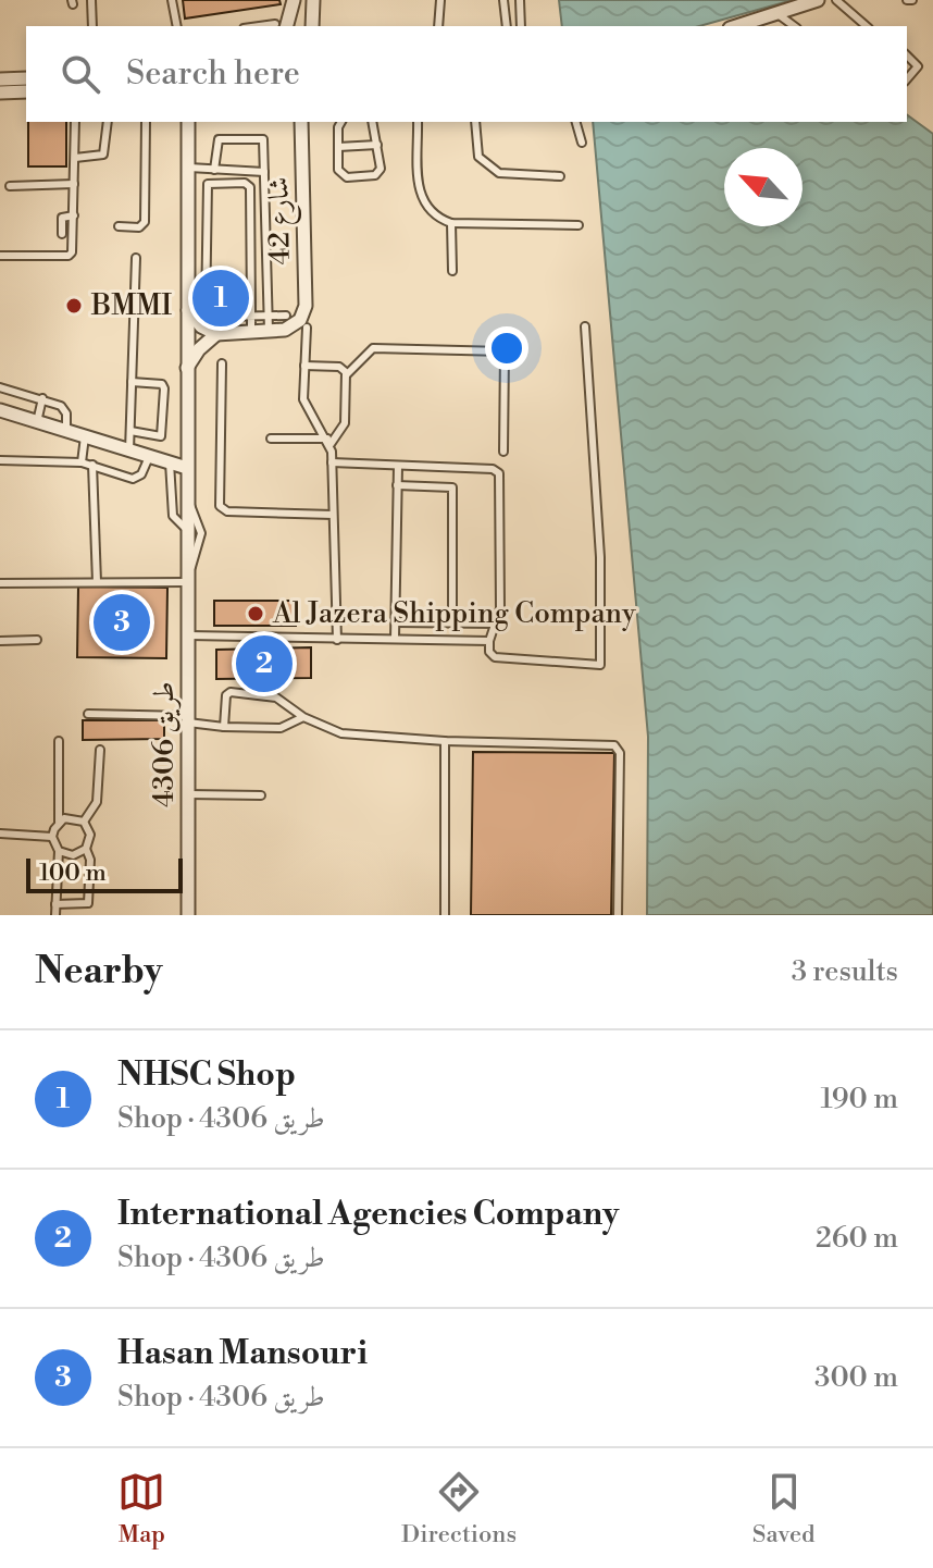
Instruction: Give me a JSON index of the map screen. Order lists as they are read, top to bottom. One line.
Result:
{"streets":{"street":["شارع 42","طريق 4306"]},"places":["BMMI","Al Jazera Shipping Company"],"scale_bar":"100 m","north":"top left","page":{"search":"Search here","pins":["1","3","2"],"scale":"100 m","heading":["Nearby","3 results"],"list":[{"mark":"1","name":"NHSC Shop","note":"Shop · طريق 4306","value":"190 m"},{"mark":"2","name":"International Agencies Company","note":"Shop · طريق 4306","value":"260 m"},{"mark":"3","name":"Hasan Mansouri","note":"Shop · طريق 4306","value":"300 m"}],"nav":["Map","Directions","Saved"]}}
